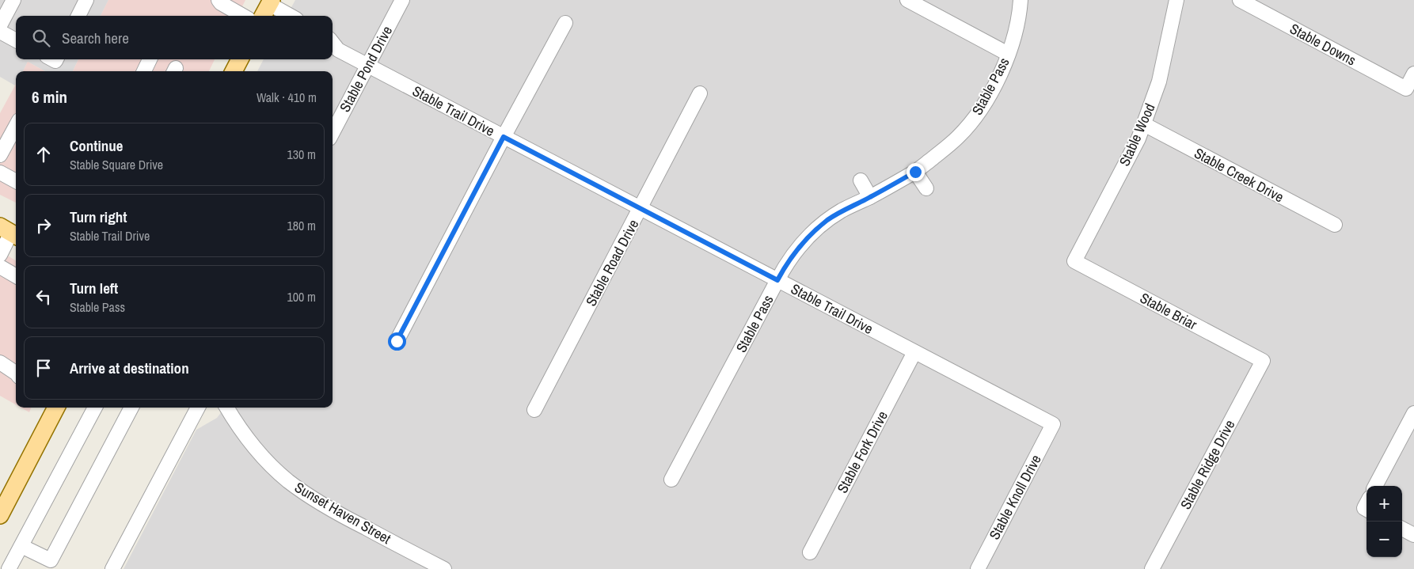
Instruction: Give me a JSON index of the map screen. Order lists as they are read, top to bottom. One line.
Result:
{"streets":{"street":["Stable Downs","Stable Pond Drive","Stable Pass","Stable Trail Drive","Stable Wood","Stable Creek Drive","Stable Road Drive","Stable Briar","Stable Fork Drive","Stable Ridge Drive","Stable Knoll Drive","Sunset Haven Street"]},"crossings":[["Stable Pond Drive","Stable Trail Drive"],["Stable Pass","Stable Trail Drive"],["Stable Trail Drive","Stable Road Drive"],["Stable Trail Drive","Stable Fork Drive"],["Stable Trail Drive","Stable Knoll Drive"],["Stable Wood","Stable Creek Drive"],["Stable Wood","Stable Briar"],["Stable Briar","Stable Ridge Drive"]],"page":{"search":"Search here","heading":["6 min","Walk · 410 m"],"list":[["Continue","Stable Square Drive","130 m"],["Turn right","Stable Trail Drive","180 m"],["Turn left","Stable Pass","100 m"],"Arrive at destination"],"map_buttons":["+","−"]}}
